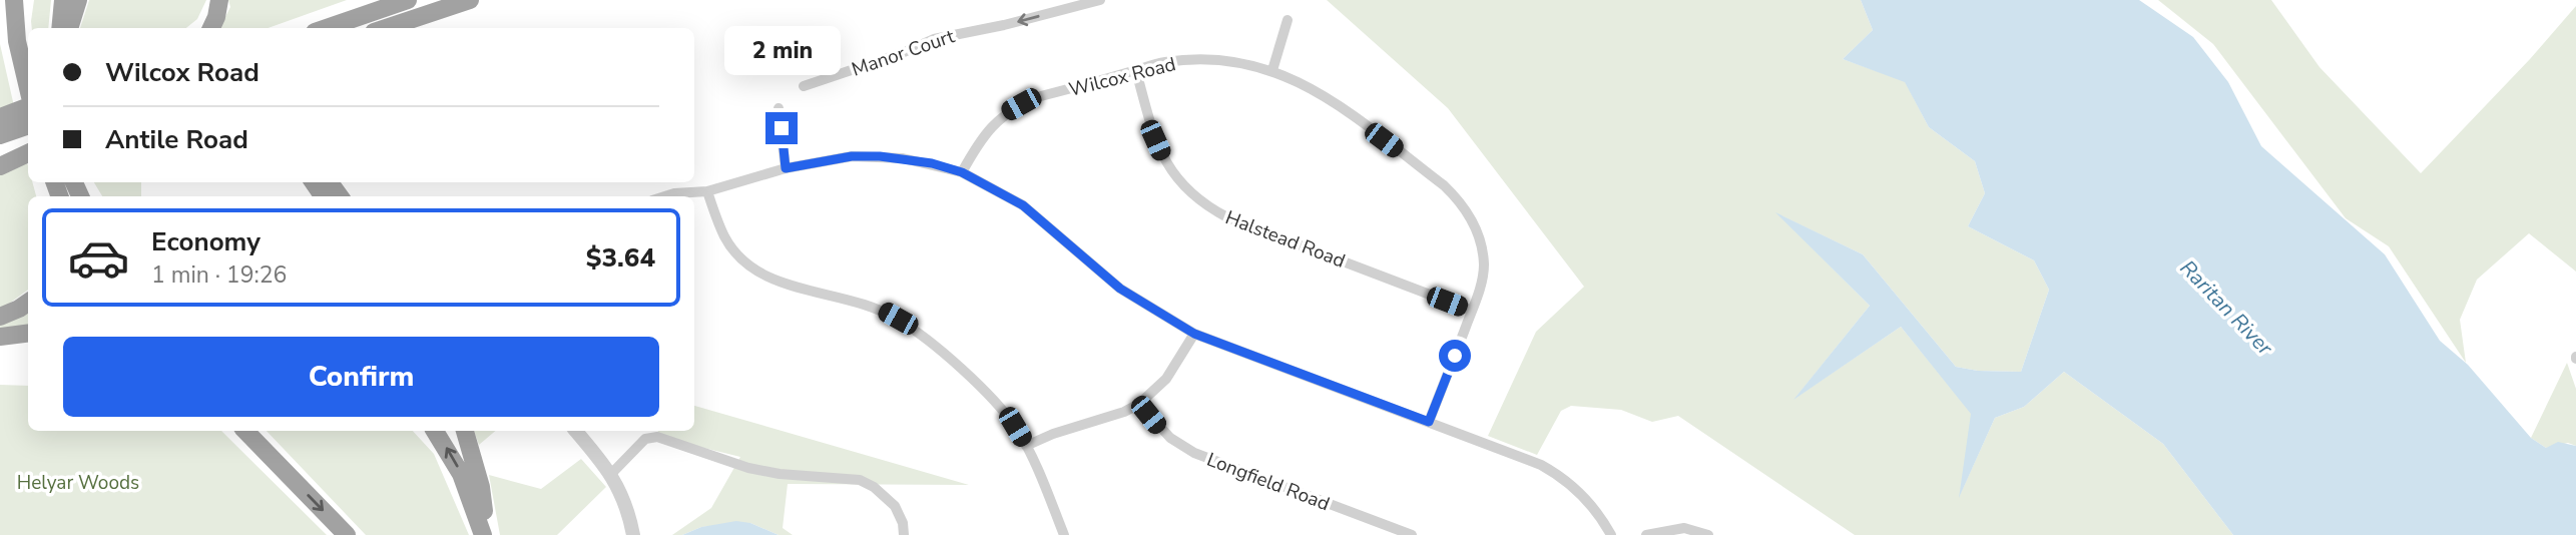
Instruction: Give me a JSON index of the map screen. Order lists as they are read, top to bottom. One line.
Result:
{"streets":{"street":["Manor Court","Wilcox Road","Halstead Road","Longfield Road"]},"crossings":[["Wilcox Road","Halstead Road"]],"one_way":["Manor Court"],"water":["Raritan River"],"parks":["Helyar Woods"],"page":{"bubble":"2 min","banner":["Wilcox Road","Antile Road"],"list":[{"name":"Economy","note":"1 min · 19:26","value":"$3.64"}],"buttons":"Confirm"}}
